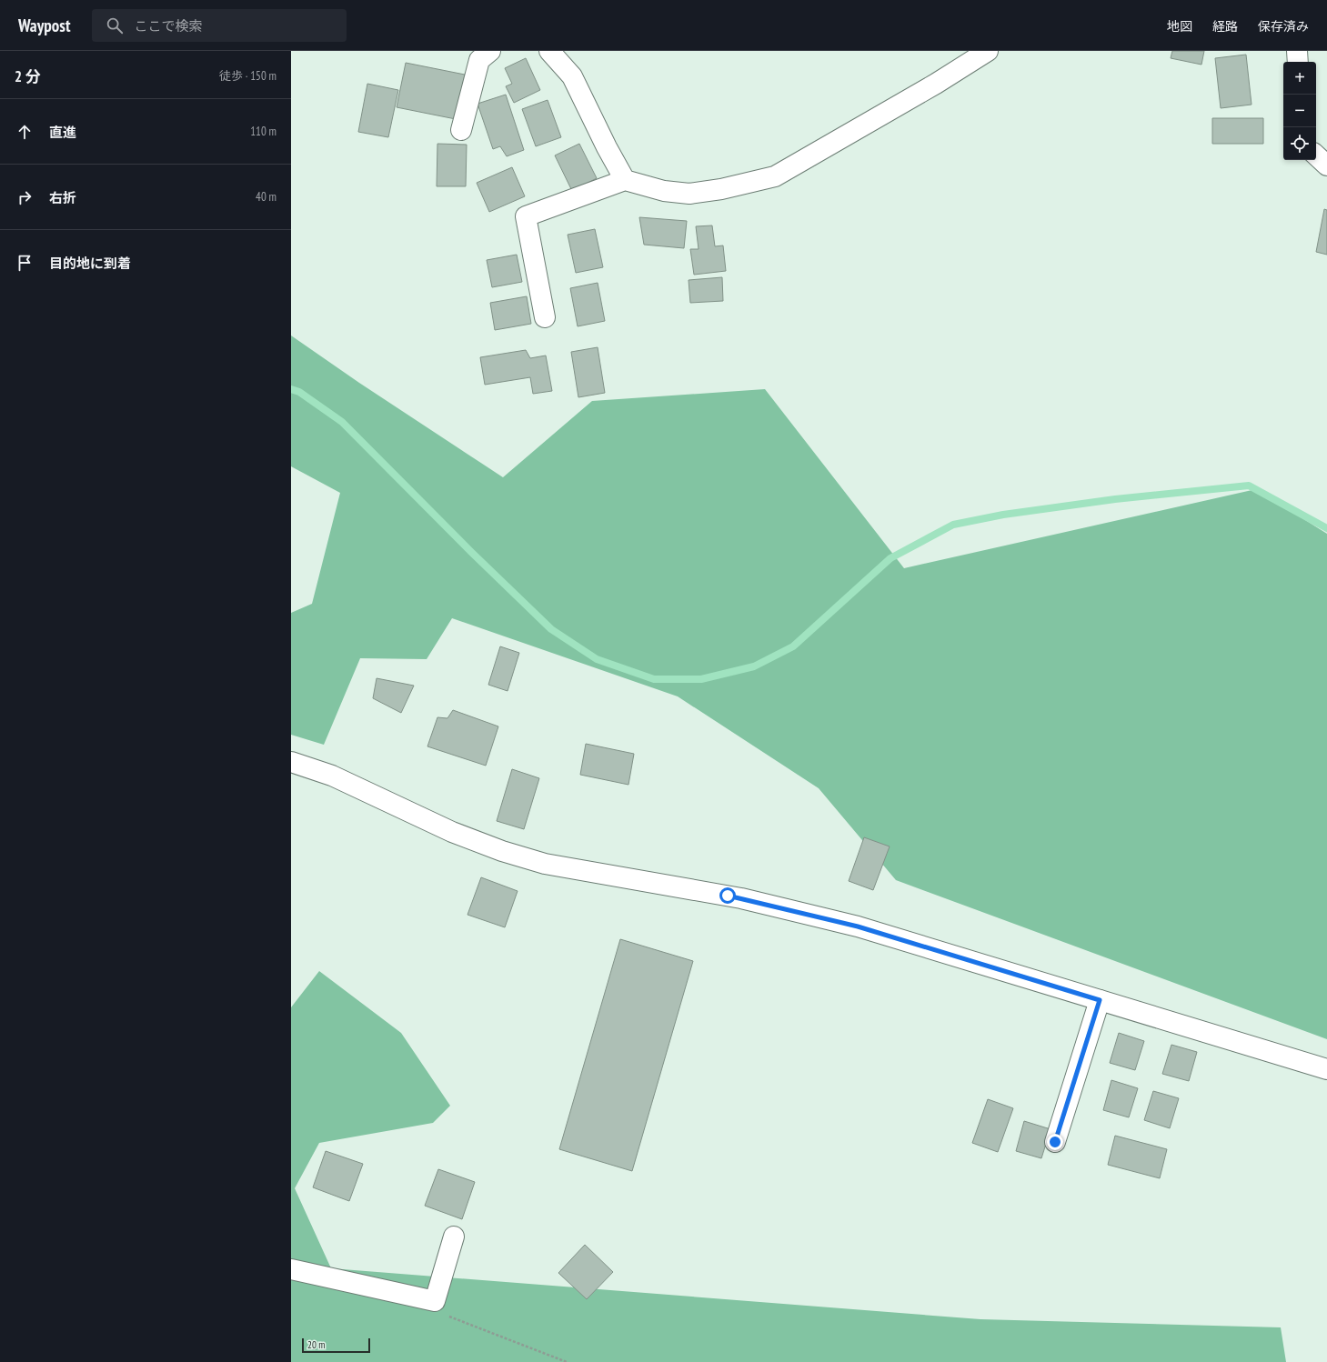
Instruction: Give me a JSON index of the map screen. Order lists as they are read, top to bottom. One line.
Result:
{"scale_bar":"20 m","page":{"header":"Waypost","search":"ここで検索","nav":["地図","経路","保存済み"],"heading":["2 分","徒歩 · 150 m"],"map_buttons":["+","−"],"list":[["直進","110 m"],["右折","40 m"],"目的地に到着"],"scale":"20 m"}}
